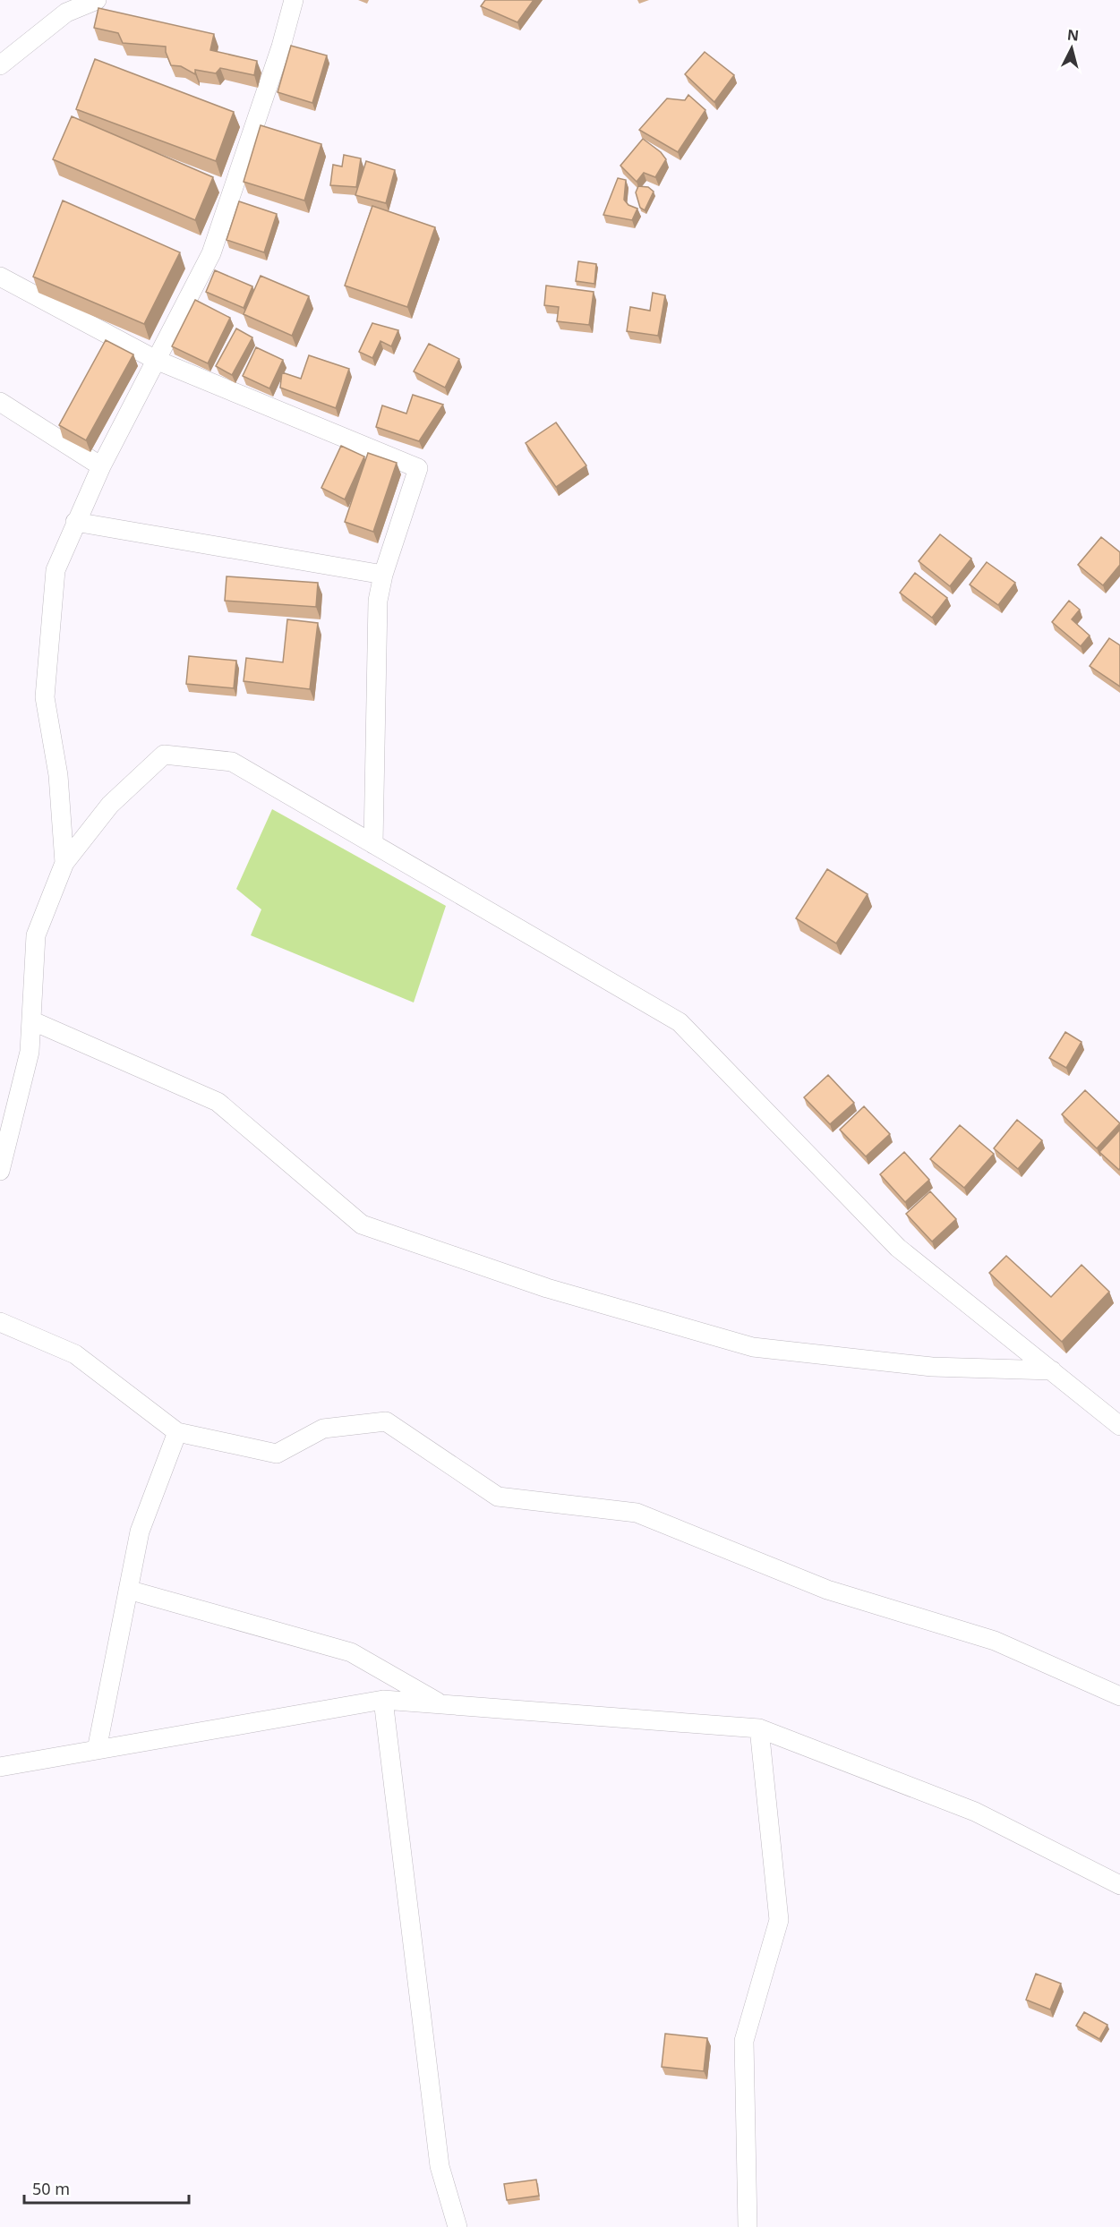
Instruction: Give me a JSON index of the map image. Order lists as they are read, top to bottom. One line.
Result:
{"scale_bar":"50 m","north":"top"}
